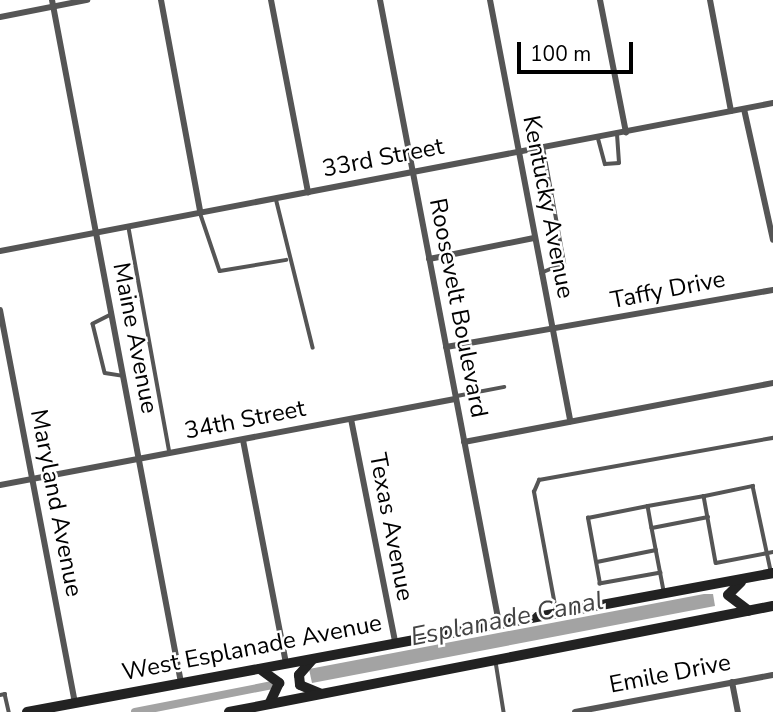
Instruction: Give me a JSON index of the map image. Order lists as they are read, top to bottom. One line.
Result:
{"streets":{"main road":["West Esplanade Avenue"],"street":["33rd Street","Kentucky Avenue","Taffy Drive","Roosevelt Boulevard","Maine Avenue","34th Street","Maryland Avenue","Texas Avenue","Emile Drive"]},"crossings":[["33rd Street","Kentucky Avenue"],["33rd Street","Roosevelt Boulevard"],["33rd Street","Maine Avenue"],["Kentucky Avenue","Taffy Drive"],["Taffy Drive","Roosevelt Boulevard"],["Roosevelt Boulevard","34th Street"],["Roosevelt Boulevard","West Esplanade Avenue"],["Maine Avenue","34th Street"],["Maine Avenue","West Esplanade Avenue"],["34th Street","Maryland Avenue"],["34th Street","Texas Avenue"],["Maryland Avenue","West Esplanade Avenue"],["Texas Avenue","West Esplanade Avenue"]],"water":["Esplanade Canal"],"scale_bar":"100 m"}
